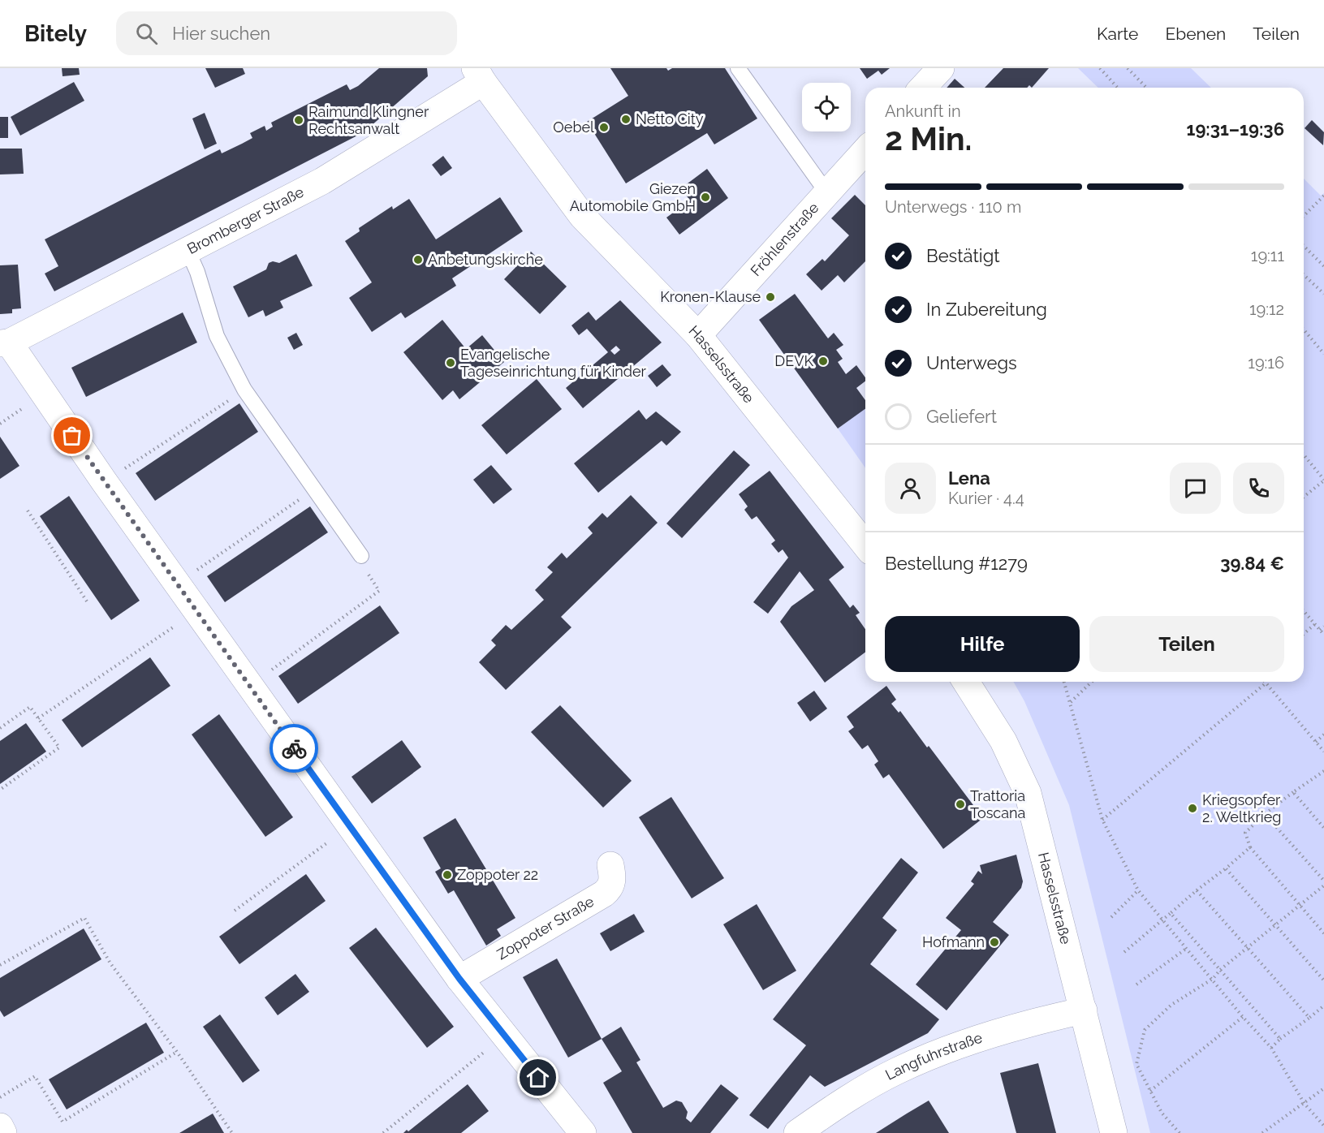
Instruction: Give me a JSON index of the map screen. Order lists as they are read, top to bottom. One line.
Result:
{"streets":{"street":["Bromberger Straße","Fröhlenstraße","Hasselsstraße","Zoppoter Straße","Langfuhrstraße"]},"crossings":[["Bromberger Straße","Hasselsstraße"],["Fröhlenstraße","Hasselsstraße"],["Hasselsstraße","Langfuhrstraße"]],"places":["Netto City","Raimund Klingner Rechtsanwalt","Oebel","Giezen Automobile GmbH","Anbetungskirche","Kronen-Klause","DEVK","Evangelische Tageseinrichtung für Kinder","Trattoria Toscana","Kriegsopfer 2. Weltkrieg","Zoppoter 22","Hofmann"],"page":{"header":"Bitely","search":"Hier suchen","nav":["Karte","Ebenen","Teilen"],"heading":["2 Min.","Ankunft in","19:31–19:36"],"panel":["Lena","Kurier · 4.4","Bestellung #1279","39.84 €"],"bar":"Unterwegs · 110 m","list":[["Bestätigt","19:11"],["In Zubereitung","19:12"],["Unterwegs","19:16"],"Geliefert"],"buttons":["Hilfe","Teilen"]}}
